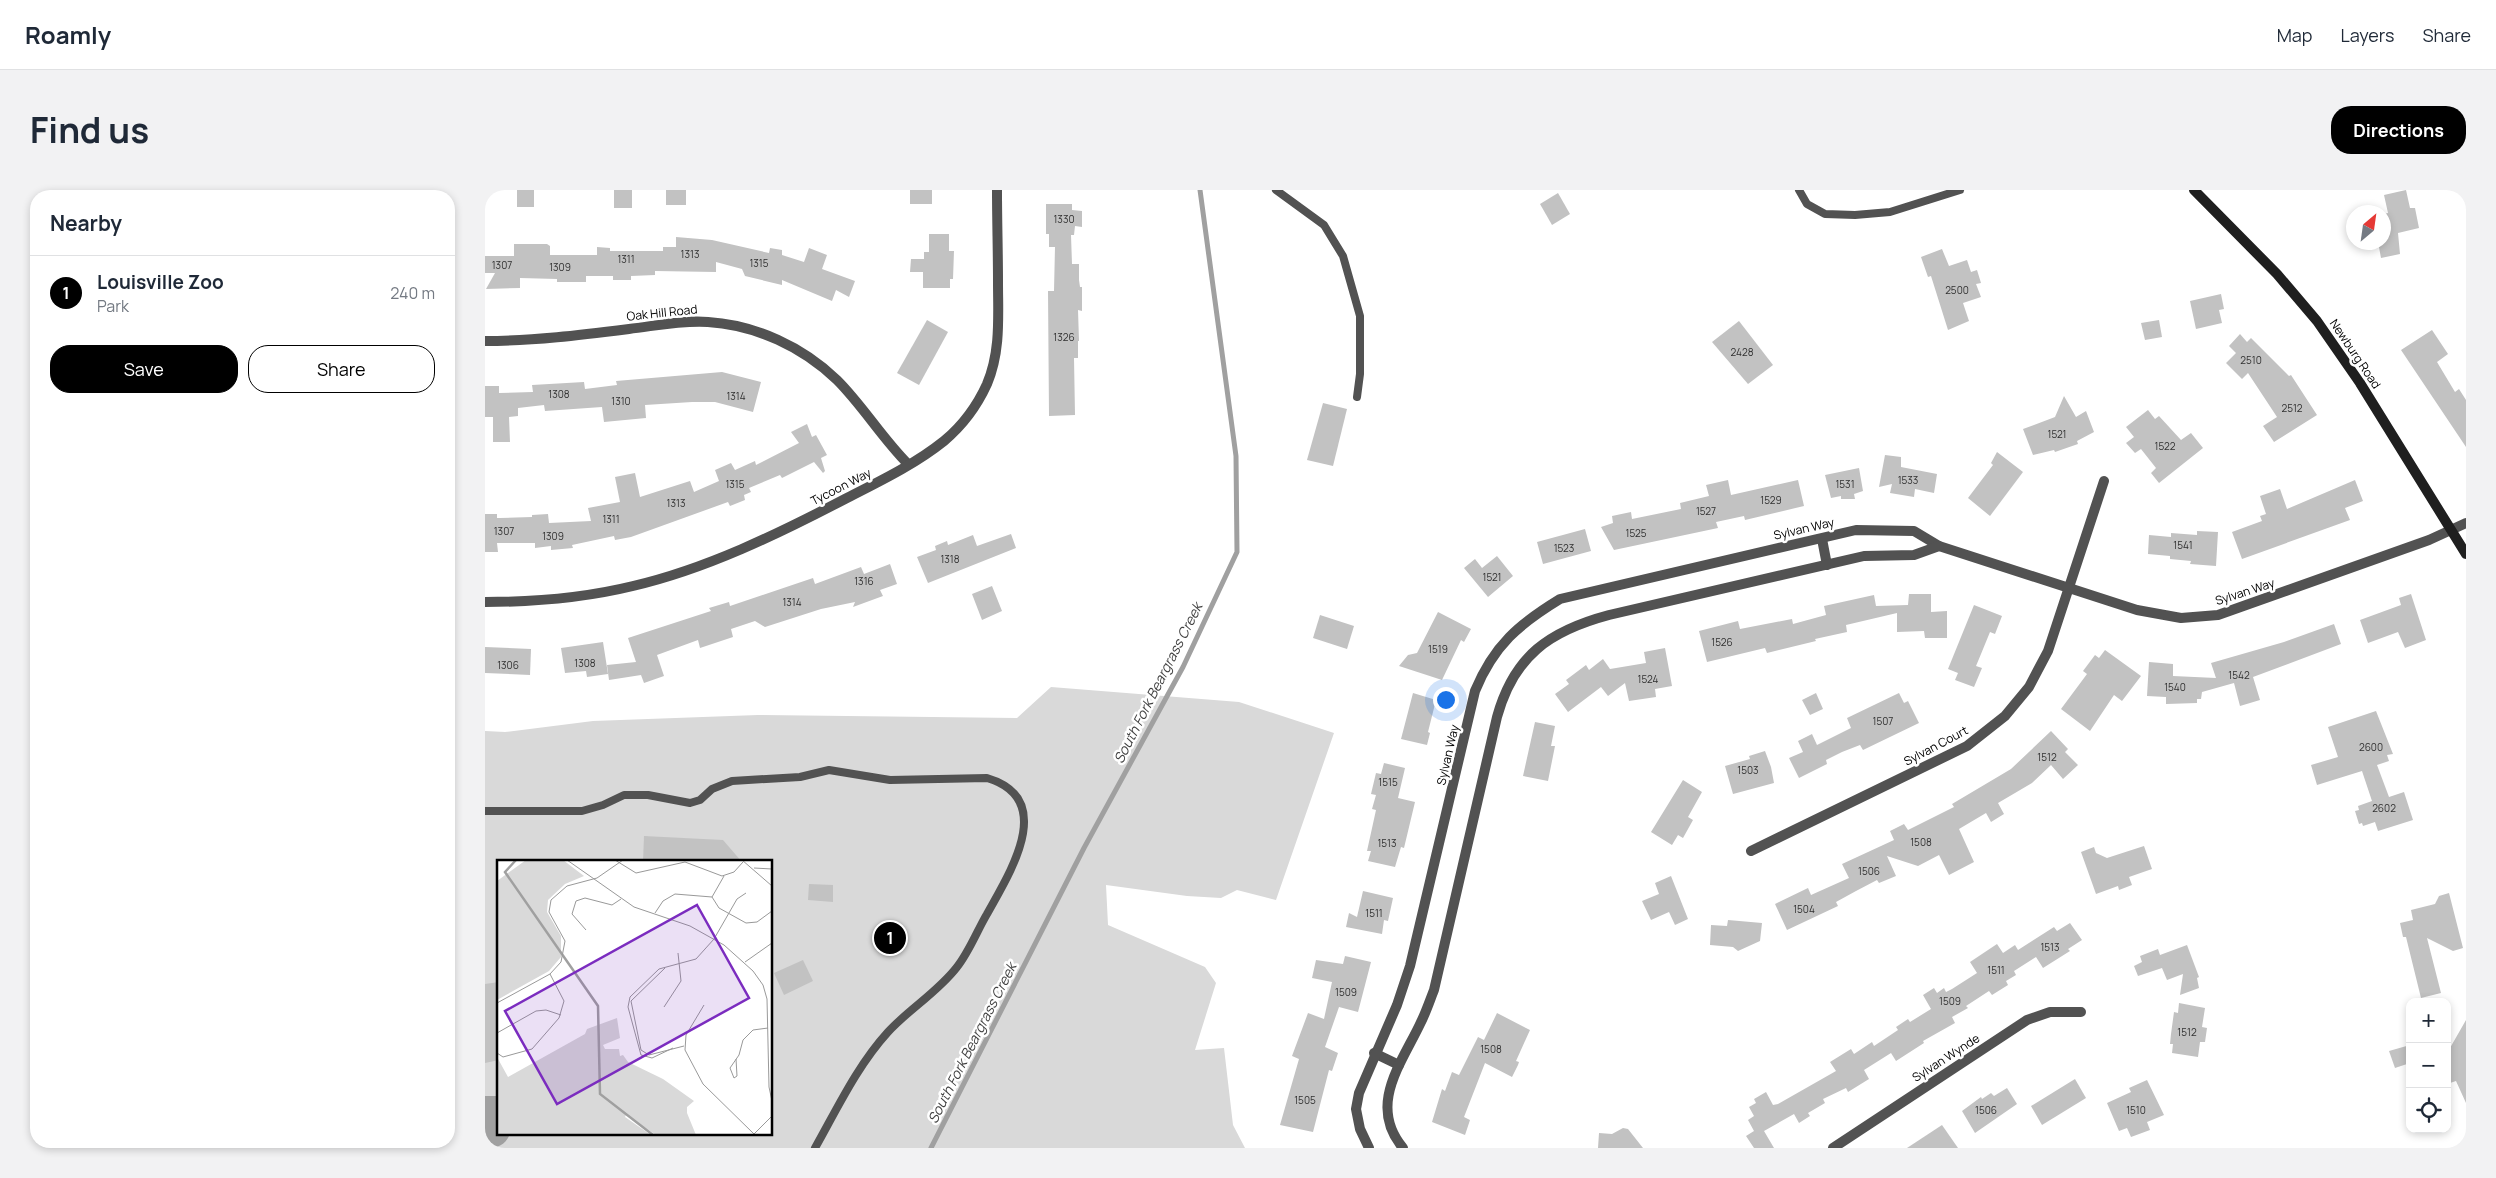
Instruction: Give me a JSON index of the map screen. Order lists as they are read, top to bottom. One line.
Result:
{"streets":{"main road":["Newburg Road"],"street":["Oak Hill Road","Tycoon Way","Sylvan Way","Sylvan Court","Sylvan Wynde"]},"crossings":[["Oak Hill Road","Tycoon Way"],["Newburg Road","Sylvan Way"],["Sylvan Way","Sylvan Court"]],"water":["South Fork Beargrass Creek"],"house_numbers":["1330","1313","1311","1315","1307","1309","2500","1326","2428","2510","1308","1314","1310","2512","1521","1522","1533","1315","1531","1529","1313","1527","1311","1307","1525","1309","1541","1523","1318","1521","1316","1314","1526","1519","1308","1306","1542","1524","1540","1507","2600","1512","1503","1515","2602","1508","1513","1506","1504","1511","1513","1511","1509","1509","1512","1508","1505","1506","1510"],"north":"top right","page":{"header":"Roamly","nav":["Map","Layers","Share"],"title":"Find us","buttons":["Directions",["Save","Share"]],"heading":"Nearby","list":[{"mark":"1","name":"Louisville Zoo","note":"Park","value":"240 m"}],"pins":"1","map_buttons":["+","−"]}}
